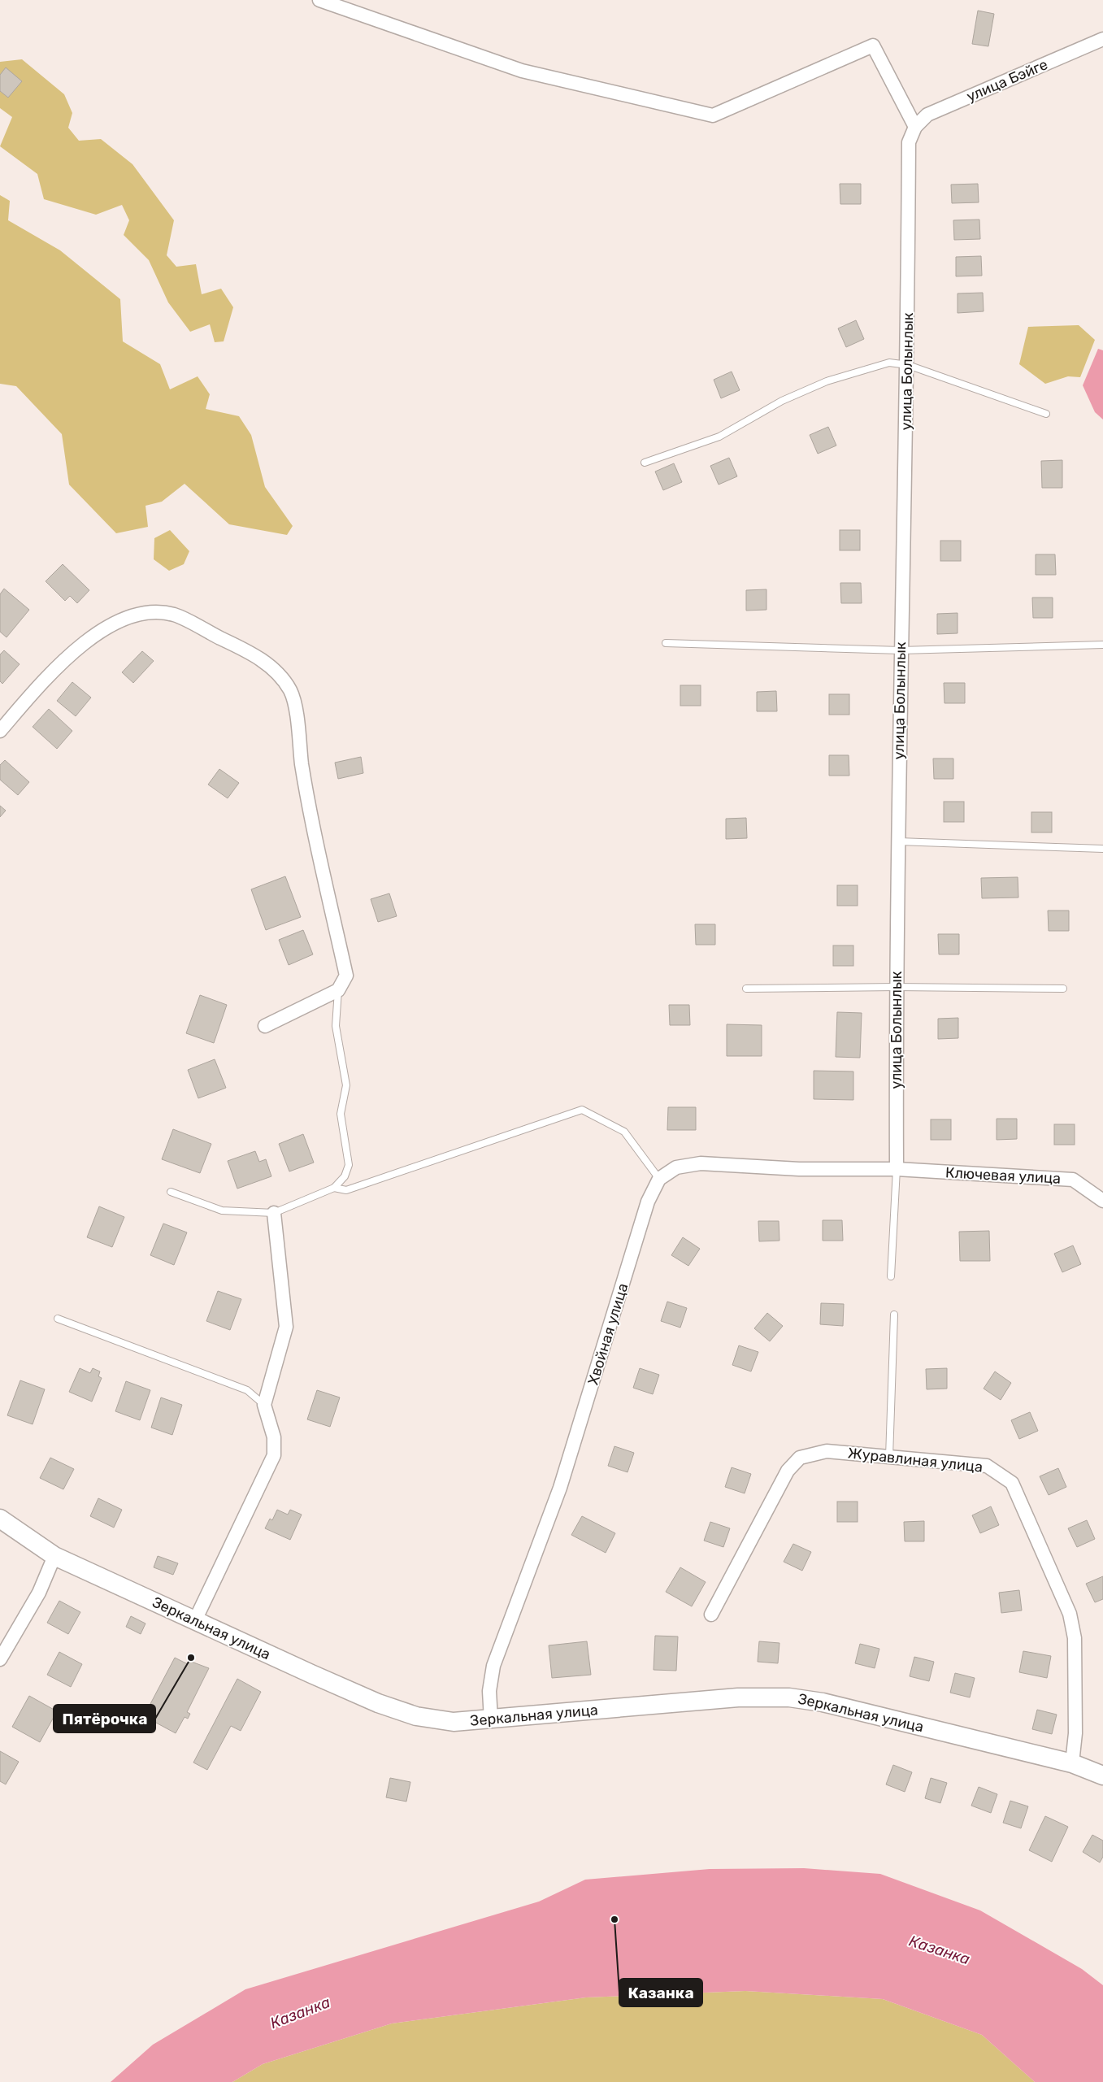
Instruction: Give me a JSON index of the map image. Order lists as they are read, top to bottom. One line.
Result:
{"streets":{"street":["улица Бэйге","улица Болынлык","Ключевая улица","Хвойная улица","Журавлиная улица","Зеркальная улица"]},"crossings":[["улица Бэйге","улица Болынлык"],["улица Болынлык","Ключевая улица"],["Хвойная улица","Зеркальная улица"],["Журавлиная улица","Зеркальная улица"]],"water":["Казанка"],"places":["Пятёрочка","Казанка"]}
